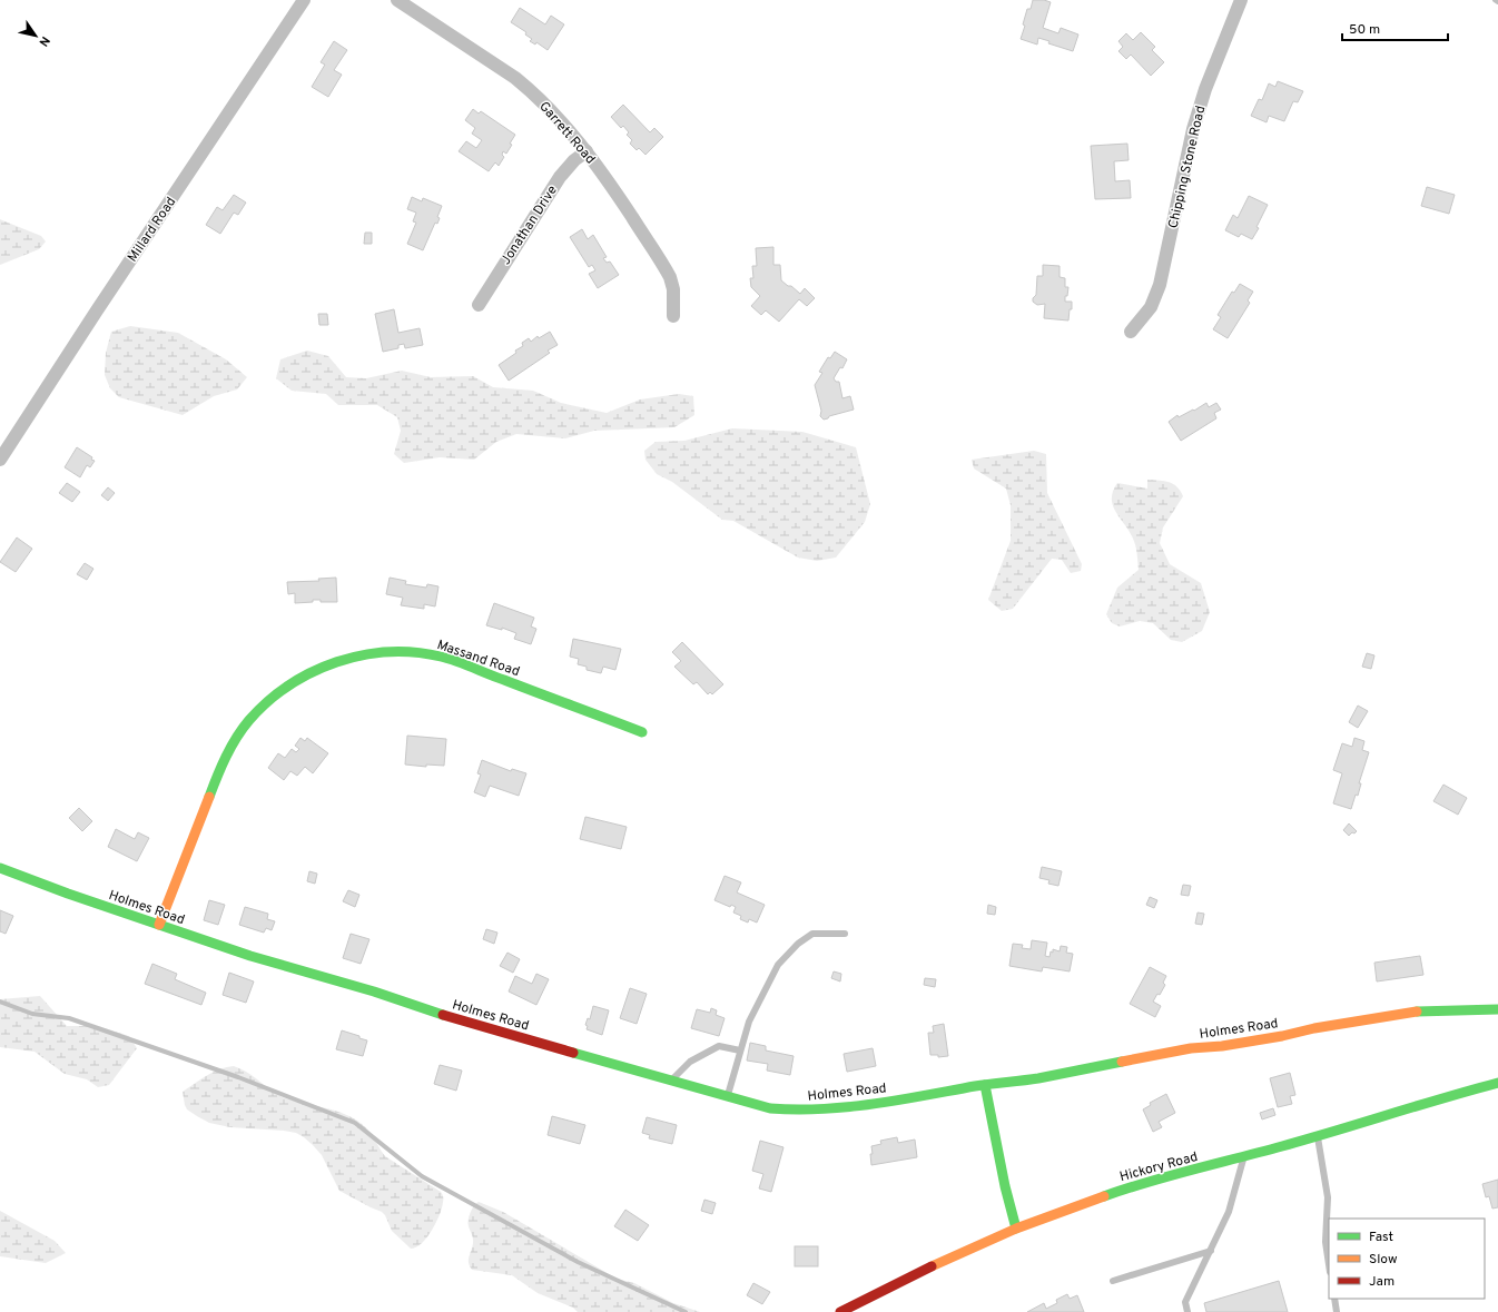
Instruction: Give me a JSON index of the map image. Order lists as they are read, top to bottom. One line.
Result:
{"streets":{"street":["Garrett Road","Chipping Stone Road","Jonathan Drive","Millard Road","Massand Road","Holmes Road","Hickory Road"]},"crossings":[["Garrett Road","Jonathan Drive"],["Massand Road","Holmes Road"]],"legend":["Fast","Slow","Jam"],"scale_bar":"50 m","north":"bottom right"}
